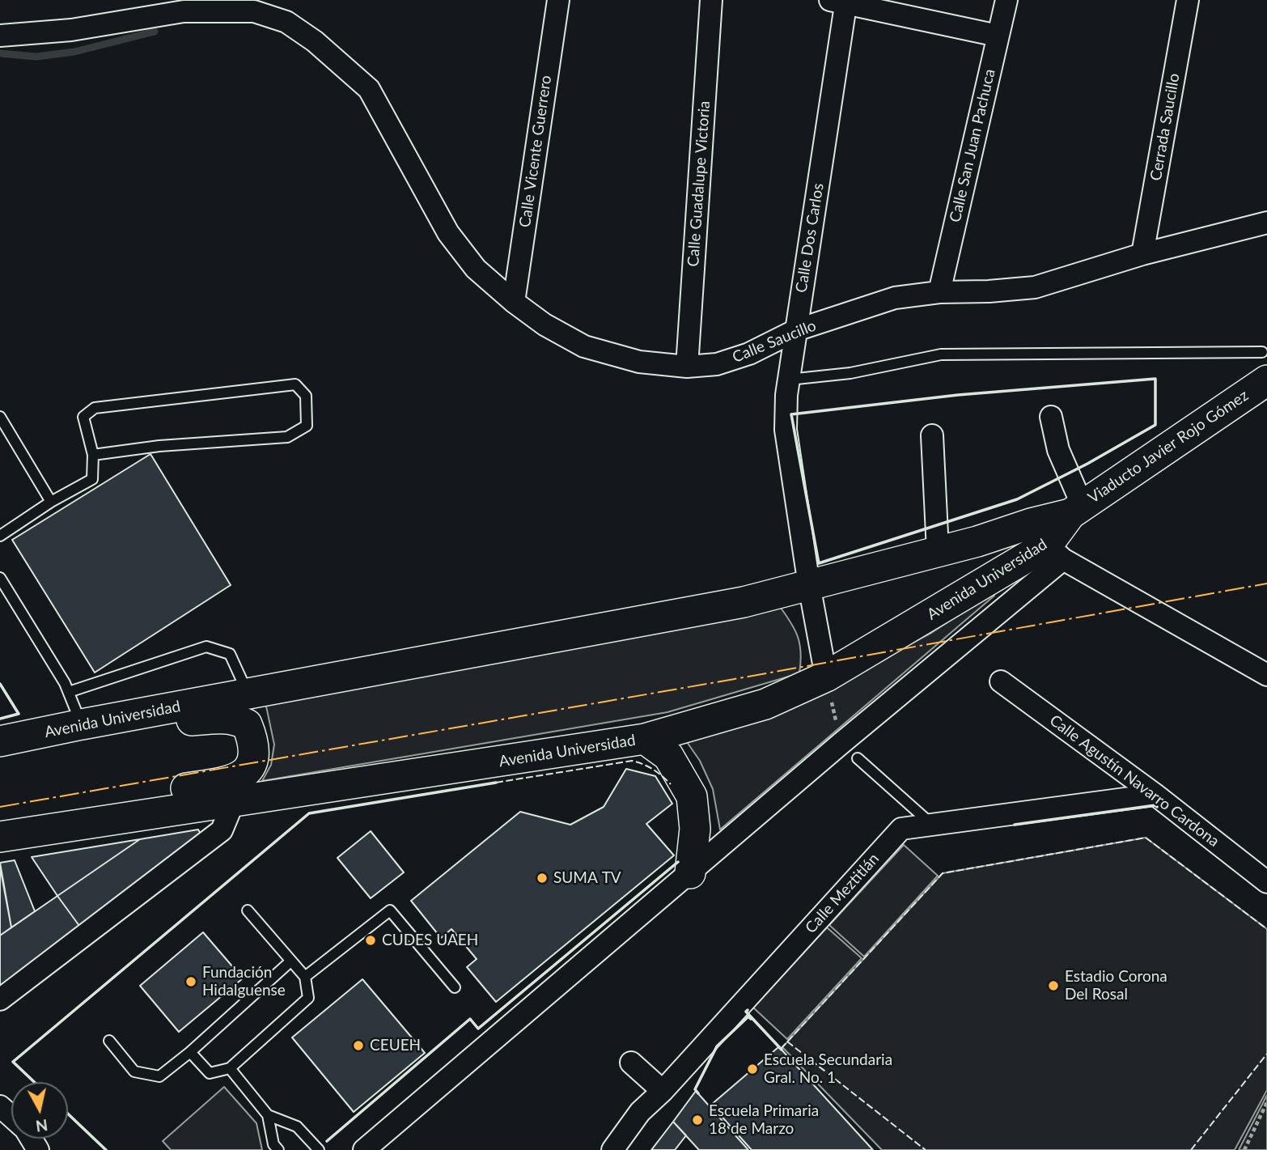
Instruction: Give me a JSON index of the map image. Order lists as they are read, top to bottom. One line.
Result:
{"streets":{"main road":["Viaducto Javier Rojo Gómez","Avenida Universidad"],"street":["Cerrada Saucillo","Calle San Juan Pachuca","Calle Vicente Guerrero","Calle Guadalupe Victoria","Calle Dos Carlos","Calle Saucillo","Calle Agustín Navarro Cardona","Calle Meztitlán"]},"crossings":[["Cerrada Saucillo","Calle Saucillo"],["Calle San Juan Pachuca","Calle Saucillo"],["Calle Vicente Guerrero","Calle Saucillo"],["Calle Guadalupe Victoria","Calle Saucillo"],["Calle Dos Carlos","Calle Saucillo"],["Calle Dos Carlos","Avenida Universidad"],["Viaducto Javier Rojo Gómez","Avenida Universidad"],["Calle Agustín Navarro Cardona","Calle Meztitlán"]],"places":["SUMA TV","CUDES UAEH","Fundación Hidalguense","Estadio Corona Del Rosal","CEUEH","Escuela Secundaria Gral. No. 1","Escuela Primaria 18 de Marzo"],"north":"bottom"}
